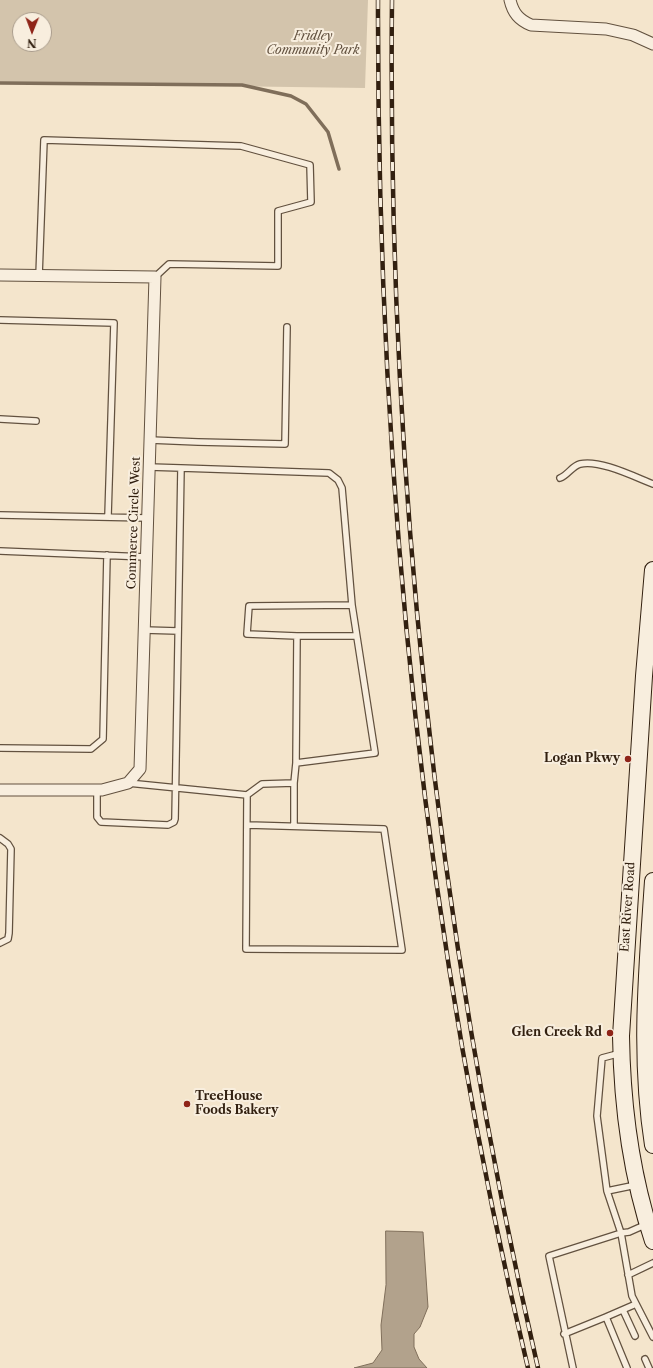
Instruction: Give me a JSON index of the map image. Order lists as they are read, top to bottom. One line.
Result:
{"streets":{"main road":["East River Road"],"street":["Commerce Circle West"]},"parks":["Fridley Community Park"],"places":["Logan Pkwy","Glen Creek Rd","TreeHouse Foods Bakery"],"north":"bottom"}
